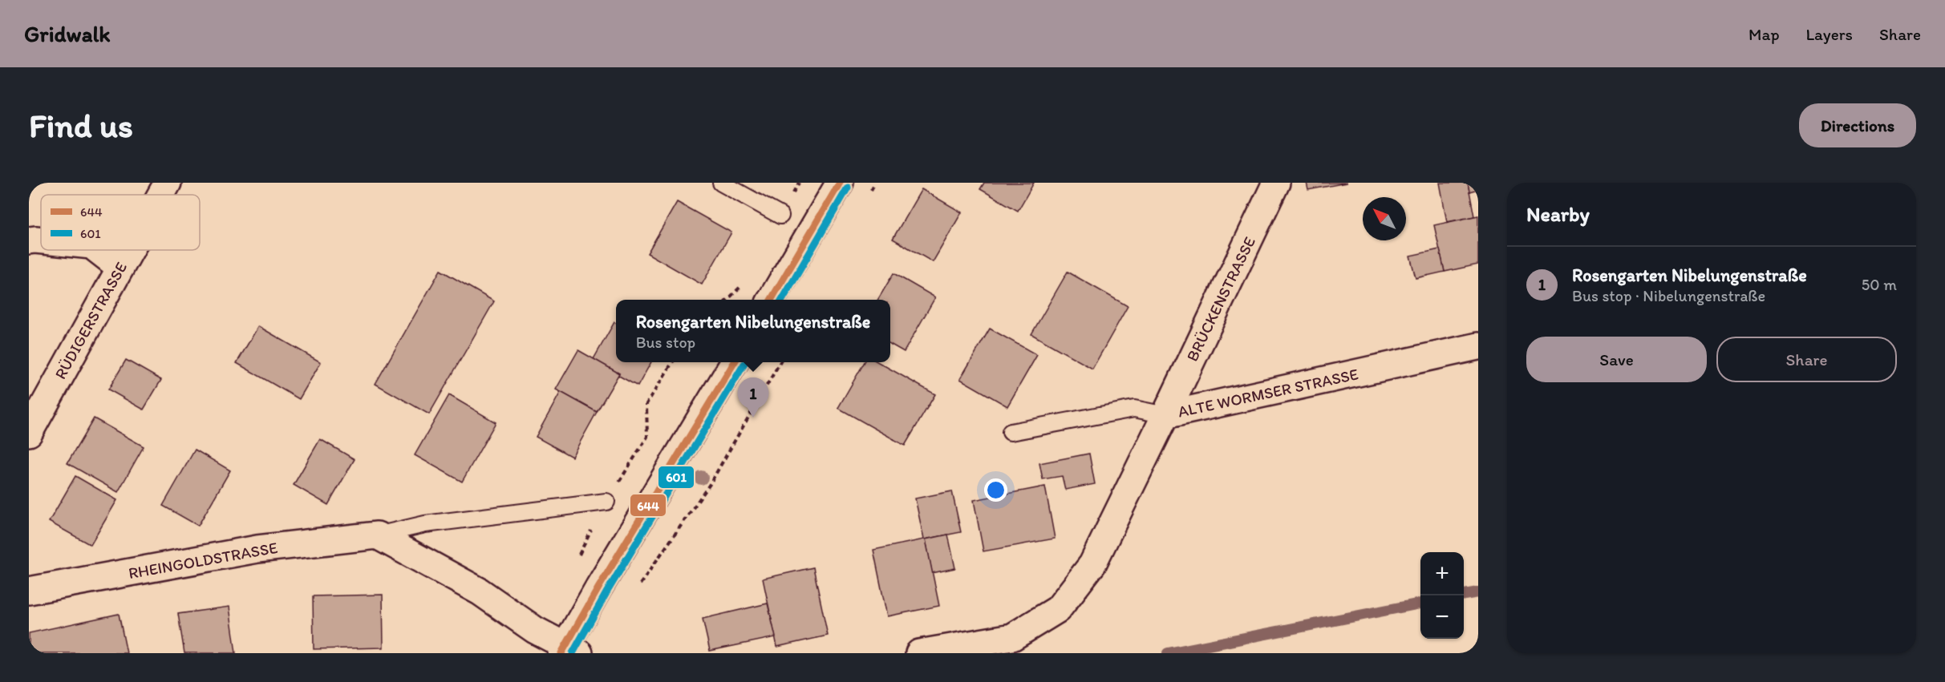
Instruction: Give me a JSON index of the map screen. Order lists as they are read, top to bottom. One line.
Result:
{"streets":{"street":["BRÜCKENSTRASSE","RÜDIGERSTRASSE","ALTE WORMSER STRASSE","RHEINGOLDSTRASSE"]},"crossings":[["BRÜCKENSTRASSE","ALTE WORMSER STRASSE"]],"lines":["transit line 644","transit line 601"],"legend":["644","601"],"north":"top left","page":{"header":"Gridwalk","nav":["Map","Layers","Share"],"buttons":["Directions",["Save","Share"]],"title":"Find us","heading":"Nearby","list":[{"mark":"1","name":"Rosengarten Nibelungenstraße","note":"Bus stop · Nibelungenstraße","value":"50 m"}],"popup":["Rosengarten Nibelungenstraße","Bus stop"],"pins":"1","map_buttons":["+","−"]}}
